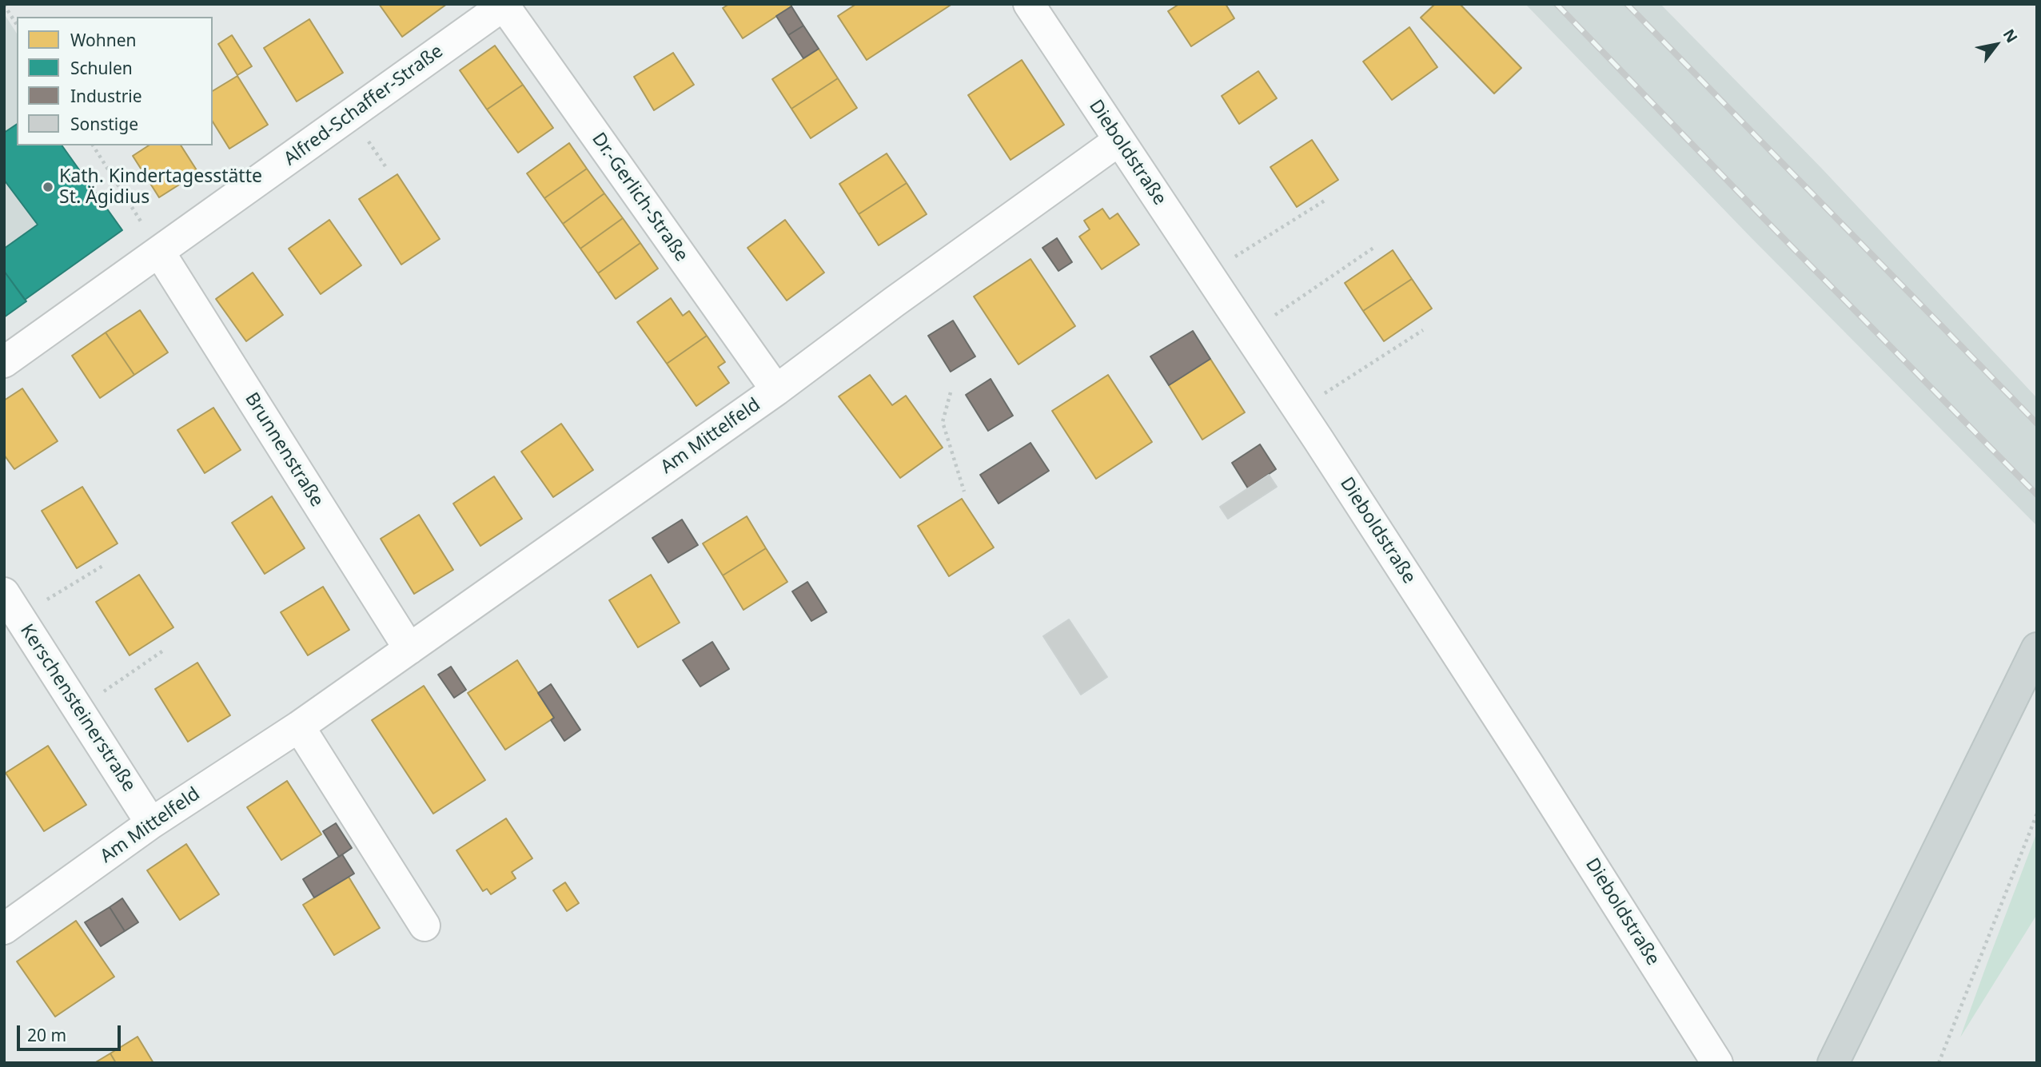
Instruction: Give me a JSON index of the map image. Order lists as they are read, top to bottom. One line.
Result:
{"streets":{"street":["Alfred-Schaffer-Straße","Dieboldstraße","Dr.-Gerlich-Straße","Am Mittelfeld","Brunnenstraße","Kerschensteinerstraße"]},"crossings":[["Alfred-Schaffer-Straße","Dr.-Gerlich-Straße"],["Alfred-Schaffer-Straße","Brunnenstraße"],["Dieboldstraße","Am Mittelfeld"],["Dr.-Gerlich-Straße","Am Mittelfeld"],["Am Mittelfeld","Brunnenstraße"],["Am Mittelfeld","Kerschensteinerstraße"]],"places":["Kath. Kindertagesstätte St. Ägidius"],"legend":["Wohnen","Schulen","Industrie","Sonstige"],"scale_bar":"20 m","north":"top right"}
